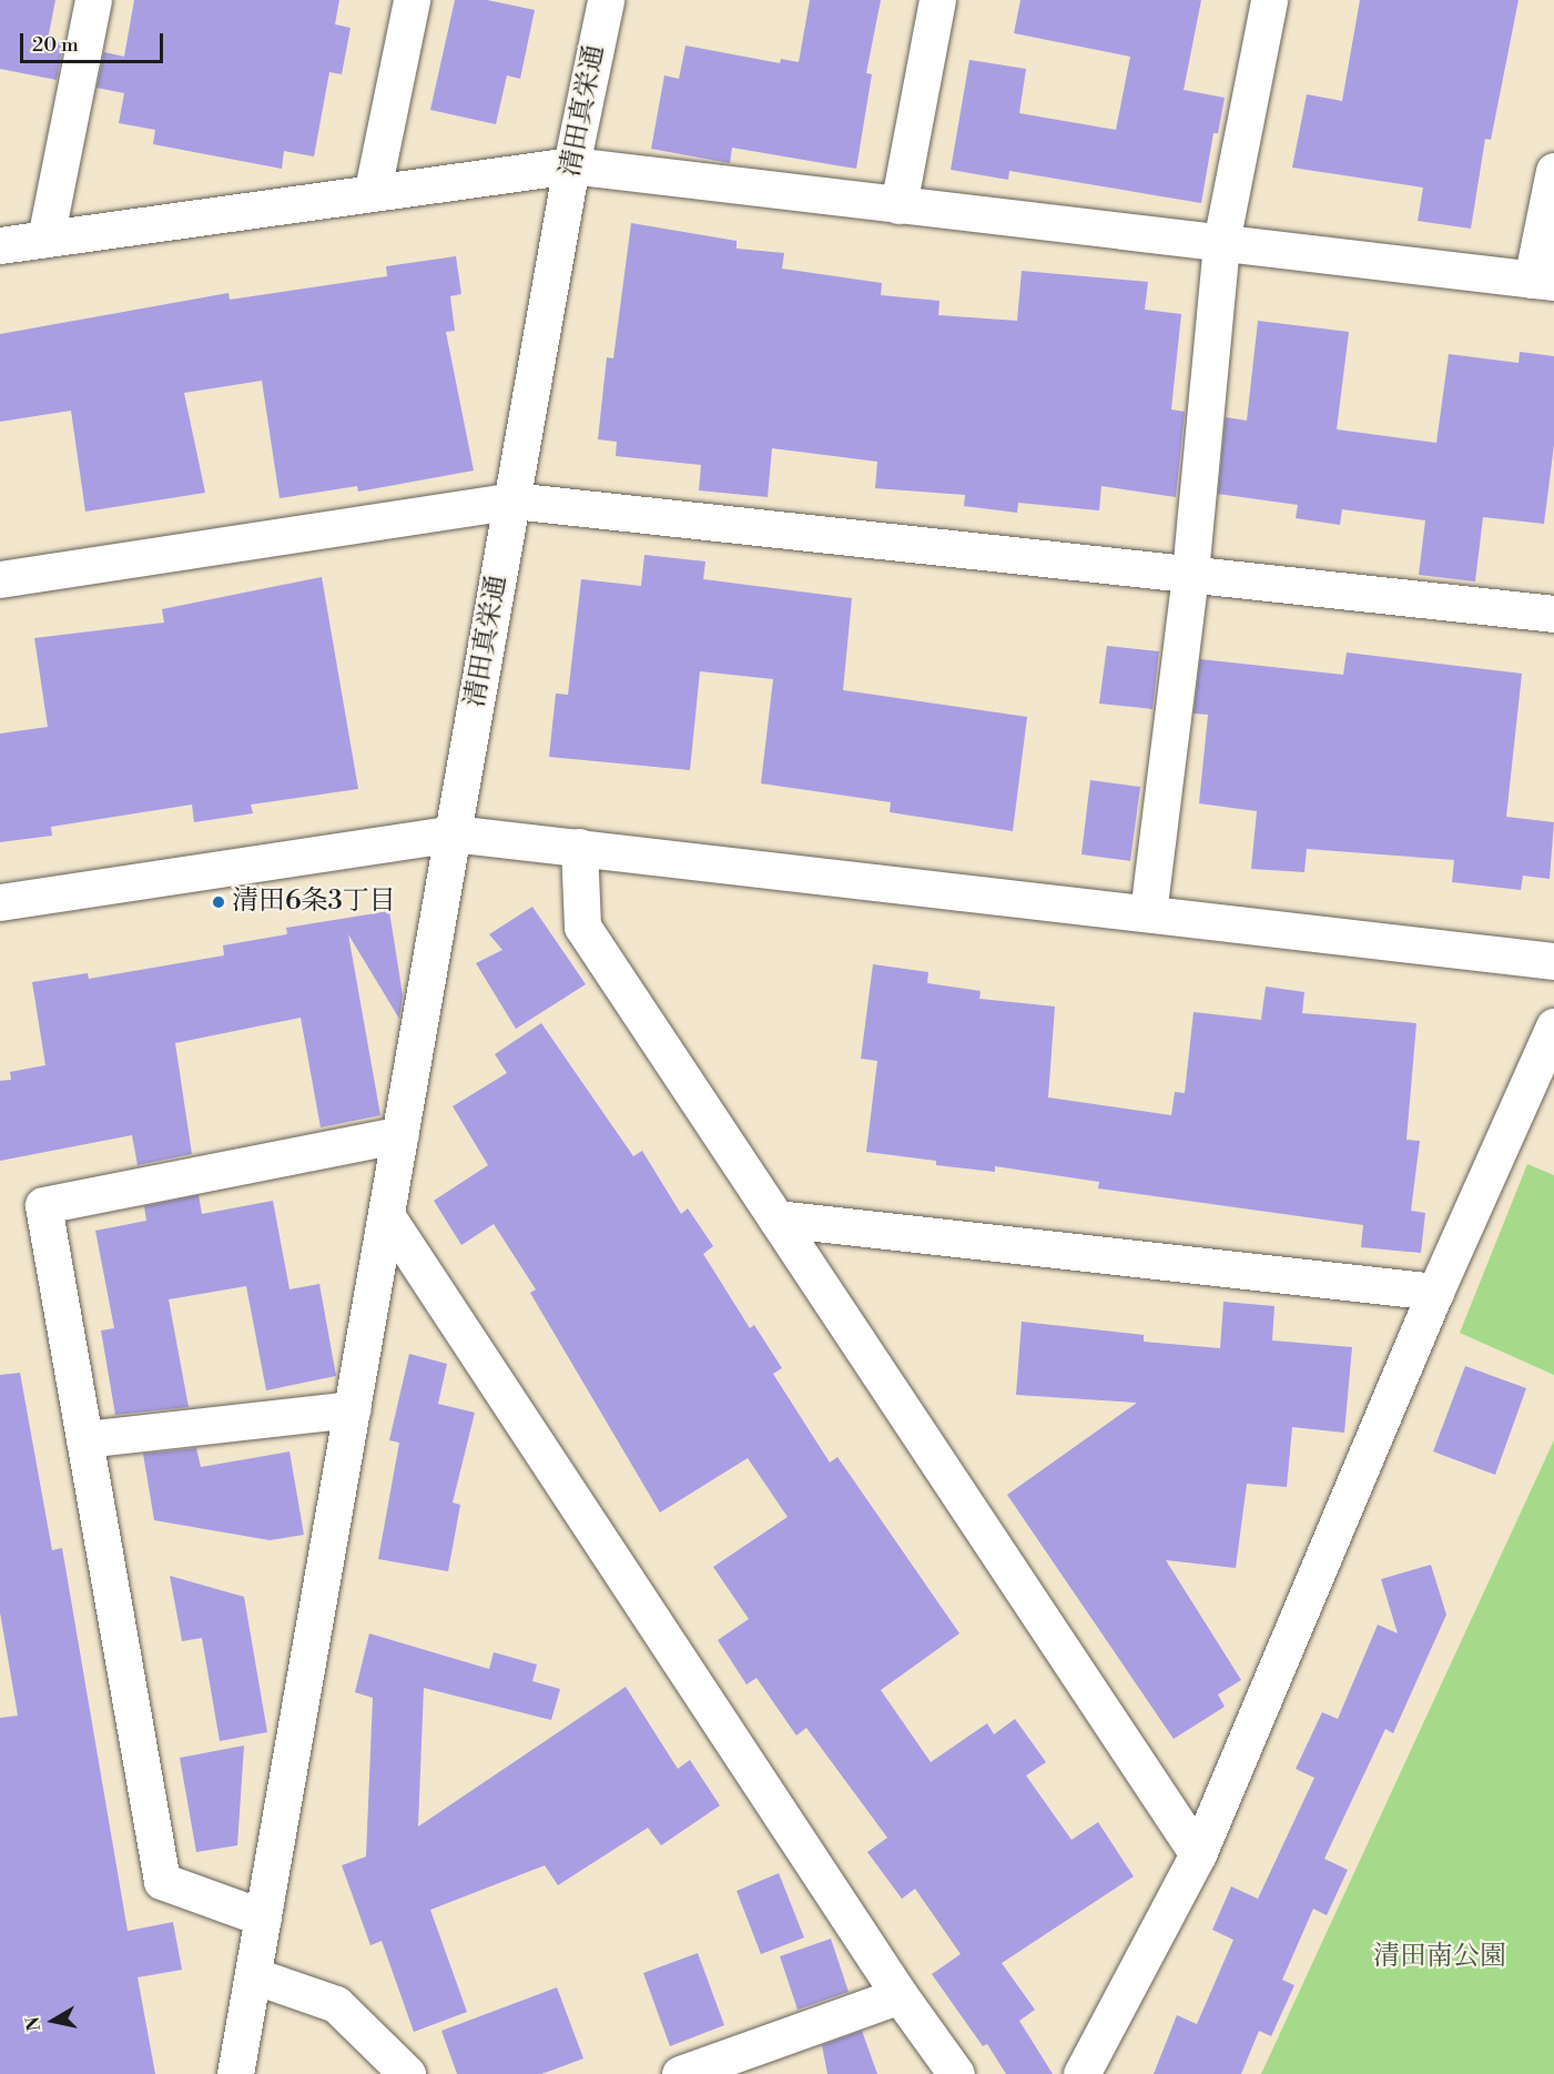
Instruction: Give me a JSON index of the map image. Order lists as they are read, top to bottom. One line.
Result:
{"streets":{"street":["清田真栄通"]},"parks":["清田南公園"],"places":["清田6条3丁目"],"scale_bar":"20 m","north":"left"}
